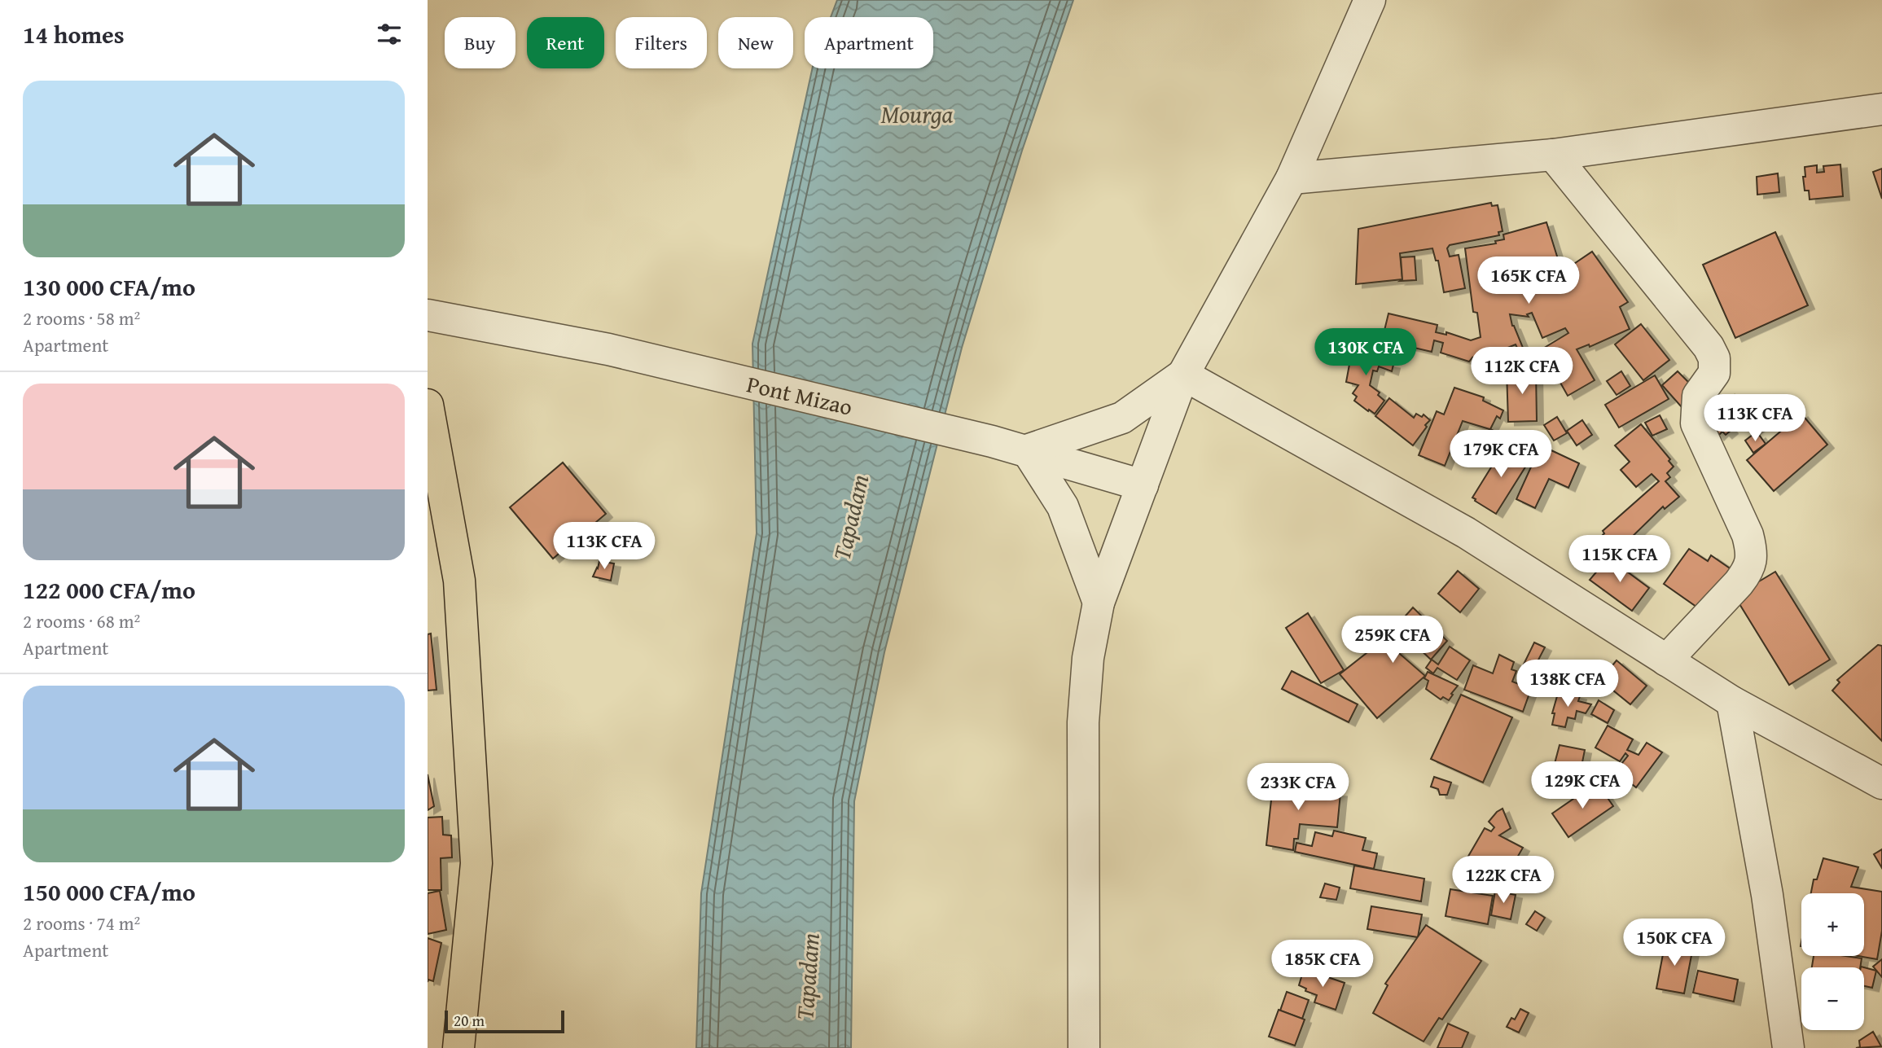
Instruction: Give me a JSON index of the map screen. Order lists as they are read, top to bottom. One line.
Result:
{"streets":{"street":["Pont Mizao"]},"water":["Mourga","Tapadam"],"scale_bar":"20 m","page":{"heading":"14 homes","chip":["Buy","Rent","Filters","New","Apartment"],"list":[{"name":"130 000 CFA/mo","note":"2 rooms · 58 m² · Apartment"},{"name":"122 000 CFA/mo","note":"2 rooms · 68 m² · Apartment"},{"name":"150 000 CFA/mo","note":"2 rooms · 74 m² · Apartment"}],"price":["165K CFA","130K CFA","112K CFA","113K CFA","179K CFA","113K CFA","115K CFA","259K CFA","138K CFA","129K CFA","233K CFA","122K CFA","150K CFA","185K CFA"],"map_buttons":["+","−"],"scale":"20 m"}}
